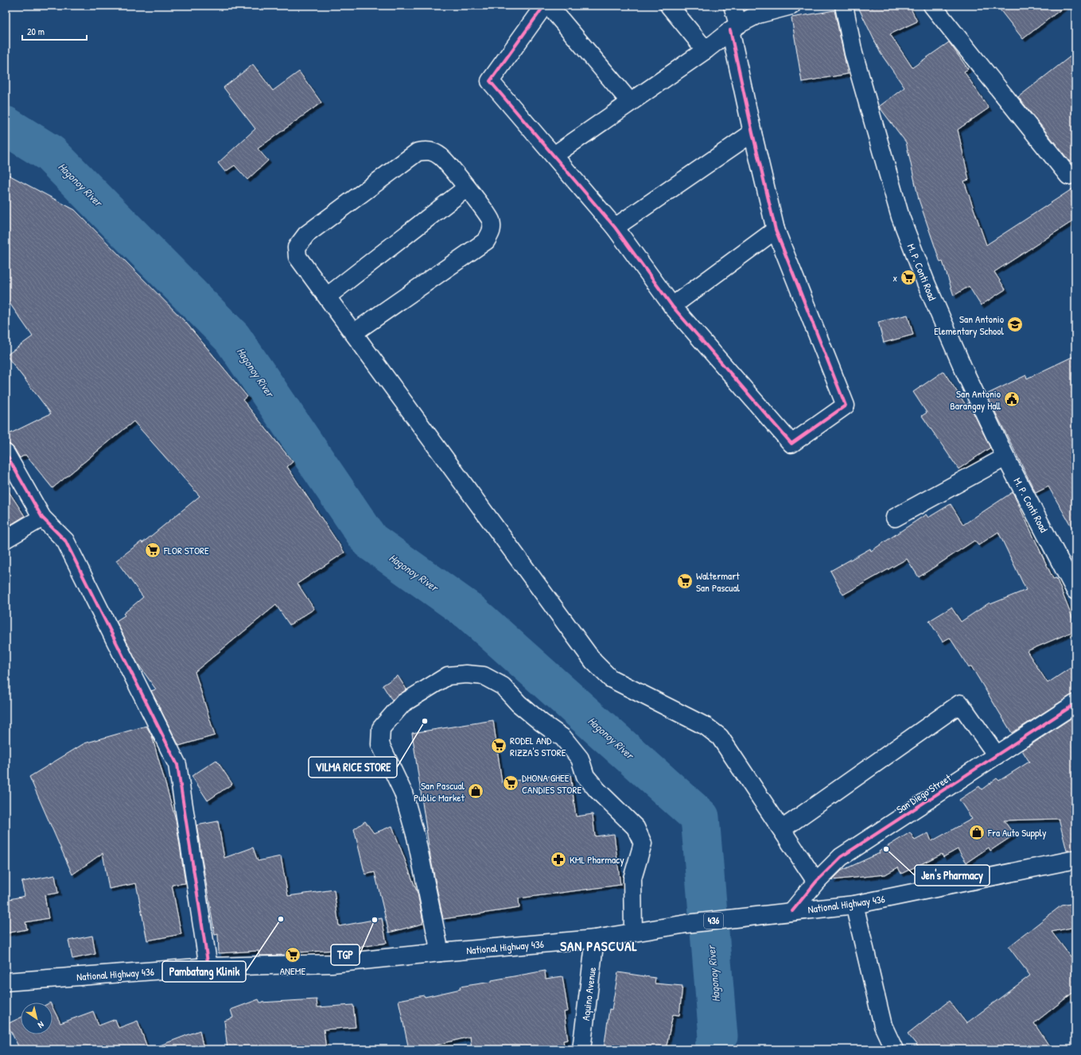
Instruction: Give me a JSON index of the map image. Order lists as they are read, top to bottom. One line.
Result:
{"streets":{"street":["M. P. Conti Road","San Diego Street","National Highway 436","436","Aquino Avenue"]},"crossings":[["San Diego Street","National Highway 436"],["National Highway 436","Aquino Avenue"]],"districts":["SAN PASCUAL"],"water":["Hagonoy River"],"places":{"supermarket":["x","FLOR STORE","Waltermart San Pascual","RODEL AND RIZZA'S STORE","DHONA GHEE CANDIES STORE","ANEME"],"school or university":["San Antonio Elementary School"],"public building":["San Antonio Barangay Hall"],"other":["VILMA RICE STORE","Jen's Pharmacy","Pambatang Klinik","TGP"],"shop":["San Pascual Public Market","Fra Auto Supply"],"pharmacy":["KML Pharmacy"]},"scale_bar":"20 m","north":"bottom right"}
